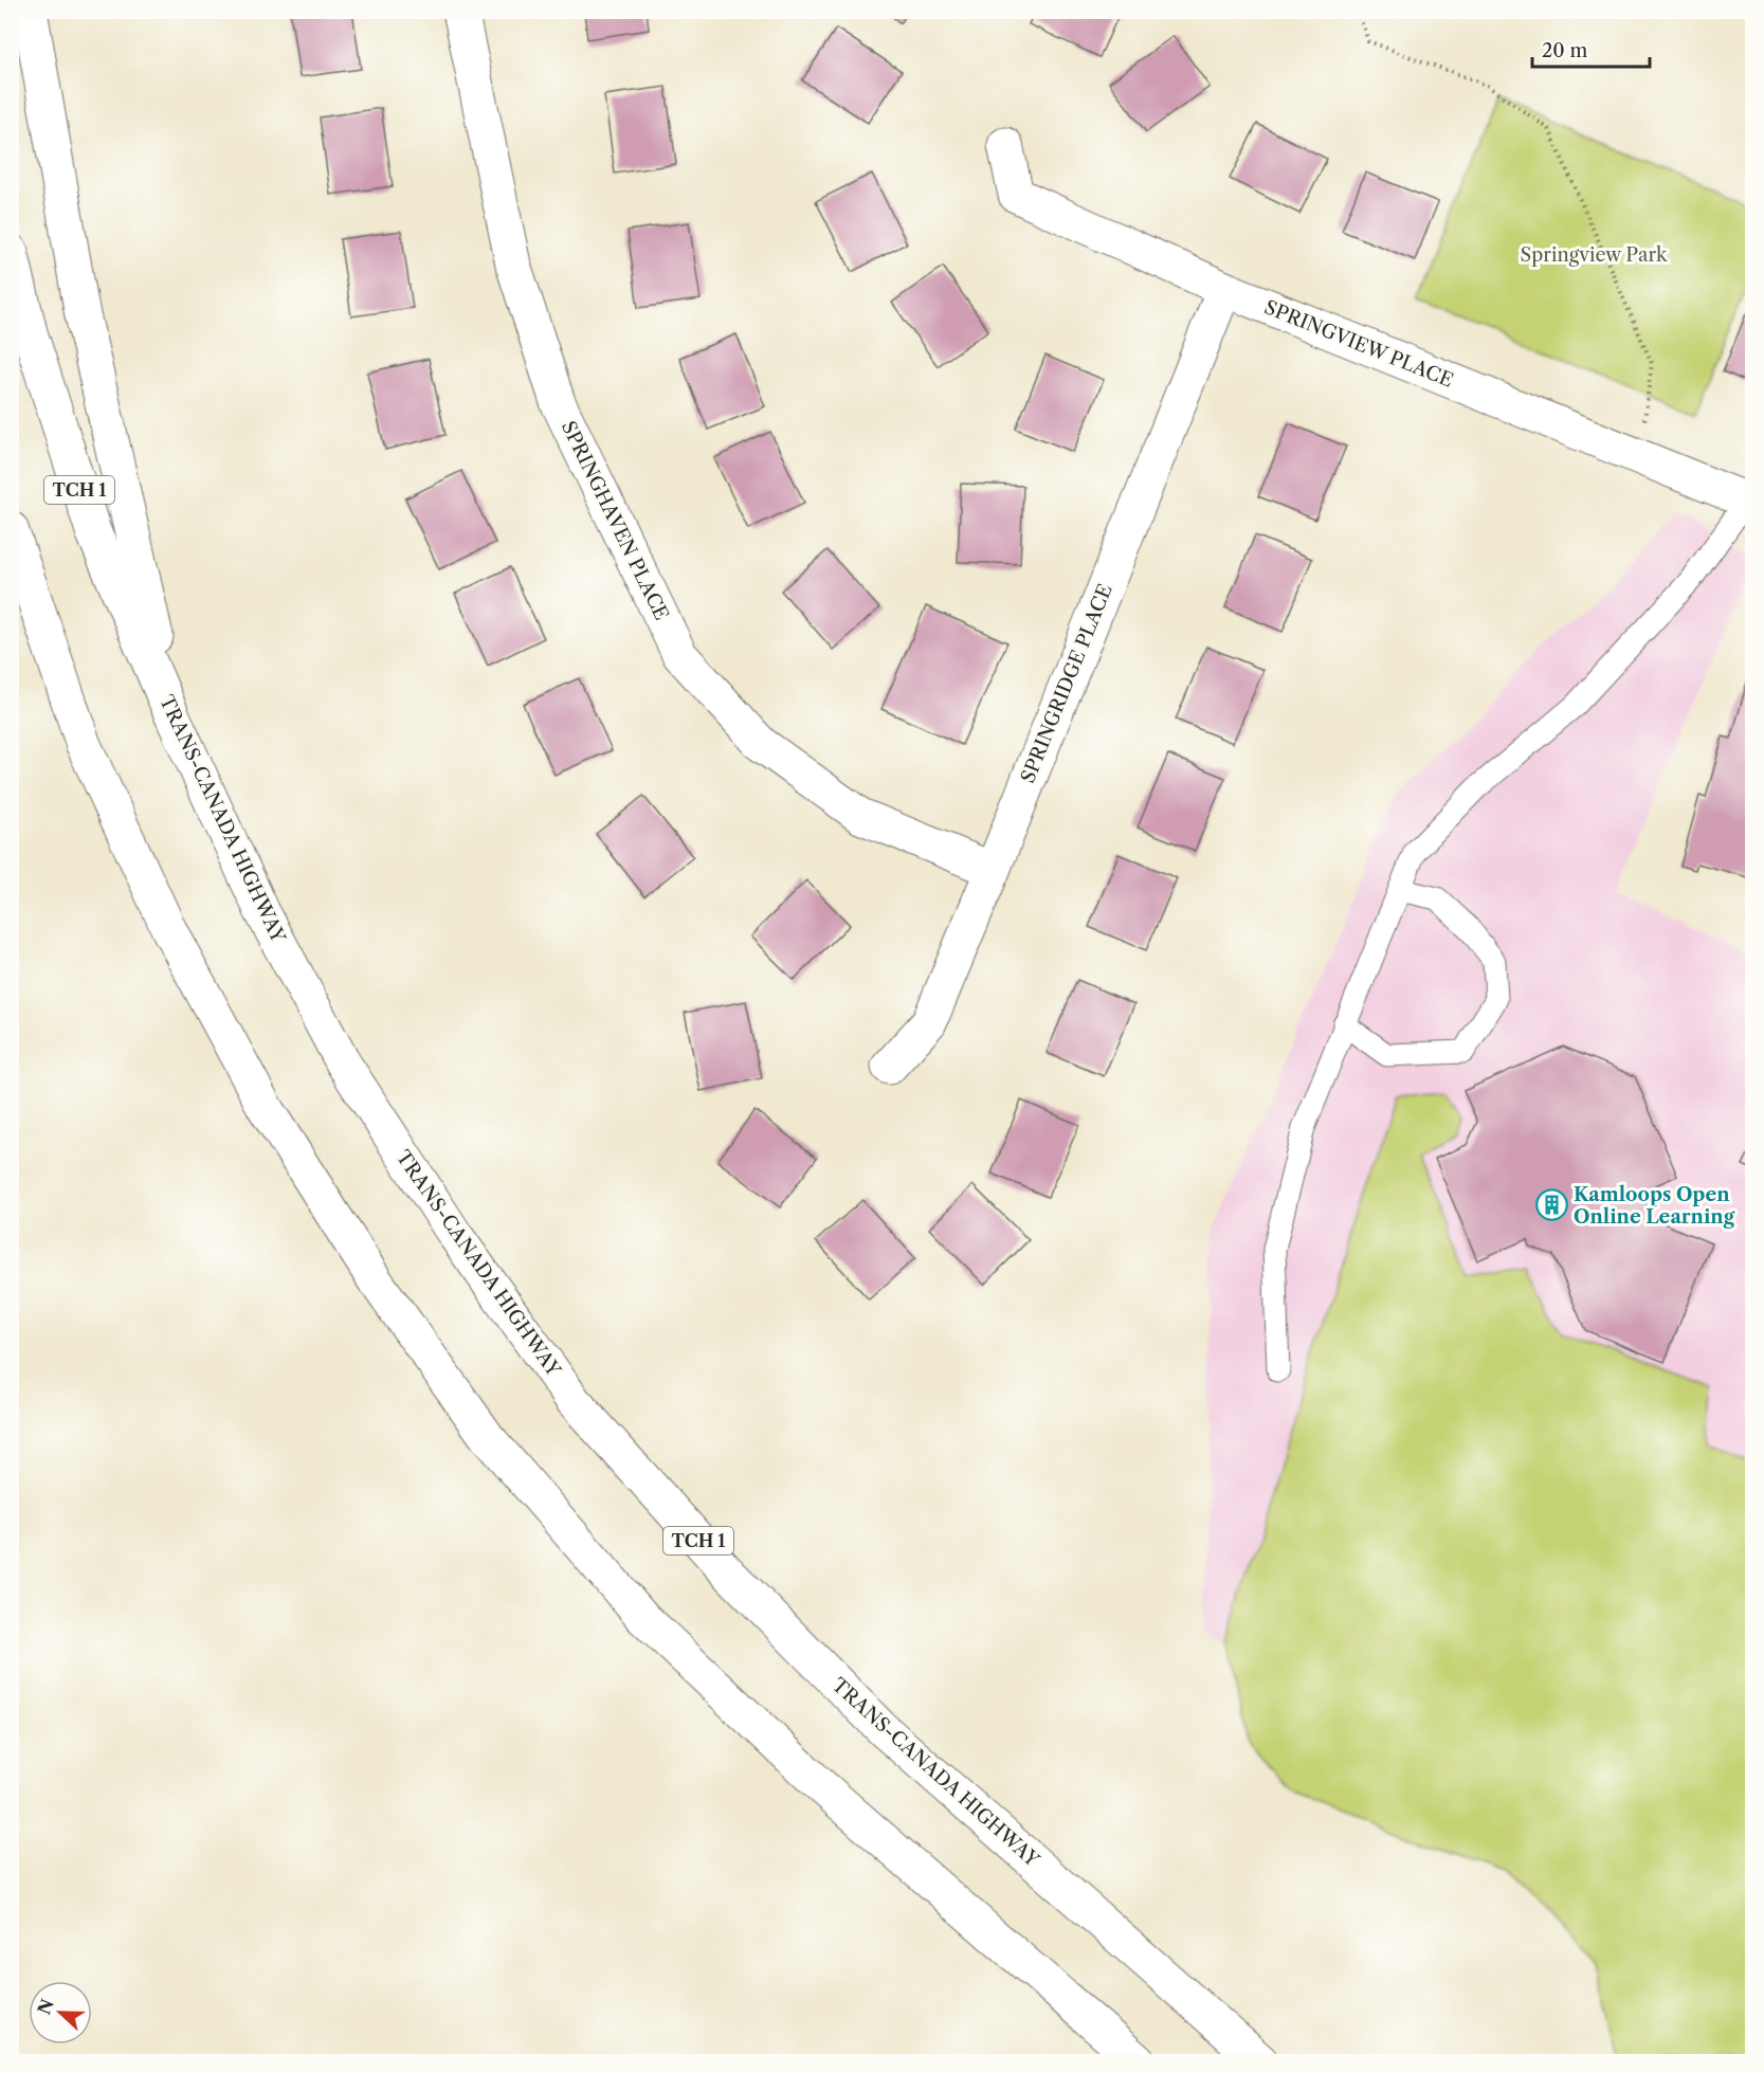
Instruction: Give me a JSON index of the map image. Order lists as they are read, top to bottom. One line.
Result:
{"streets":{"main road":["SPRINGVIEW PLACE","TCH 1","SPRINGHAVEN PLACE","SPRINGRIDGE PLACE","TRANS-CANADA HIGHWAY"]},"crossings":[["SPRINGVIEW PLACE","SPRINGRIDGE PLACE"],["SPRINGHAVEN PLACE","SPRINGRIDGE PLACE"]],"parks":["Springview Park"],"places":{"building":["Kamloops Open Online Learning"]},"scale_bar":"20 m","north":"left"}
